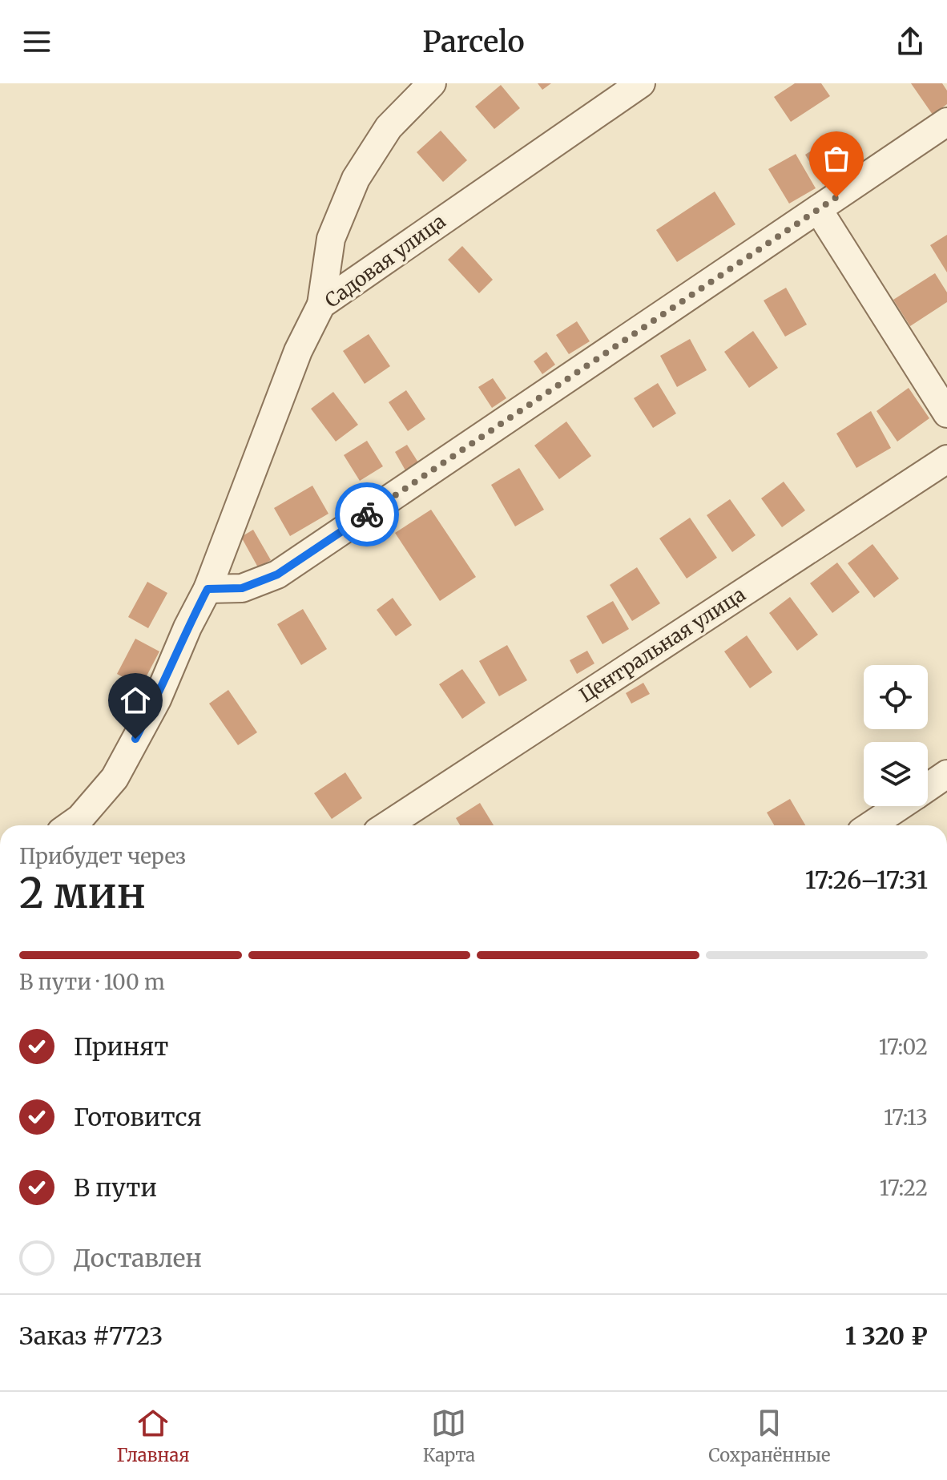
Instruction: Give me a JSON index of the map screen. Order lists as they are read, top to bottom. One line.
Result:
{"streets":{"street":["Садовая улица","Центральная улица"]},"page":{"header":"Parcelo","heading":["2 мин","Прибудет через","17:26–17:31"],"panel":["Заказ #7723","1 320 ₽"],"bar":"В пути · 100 m","list":[["Принят","17:02"],["Готовится","17:13"],["В пути","17:22"],"Доставлен"],"tabs":["Главная","Карта","Сохранённые"]}}
